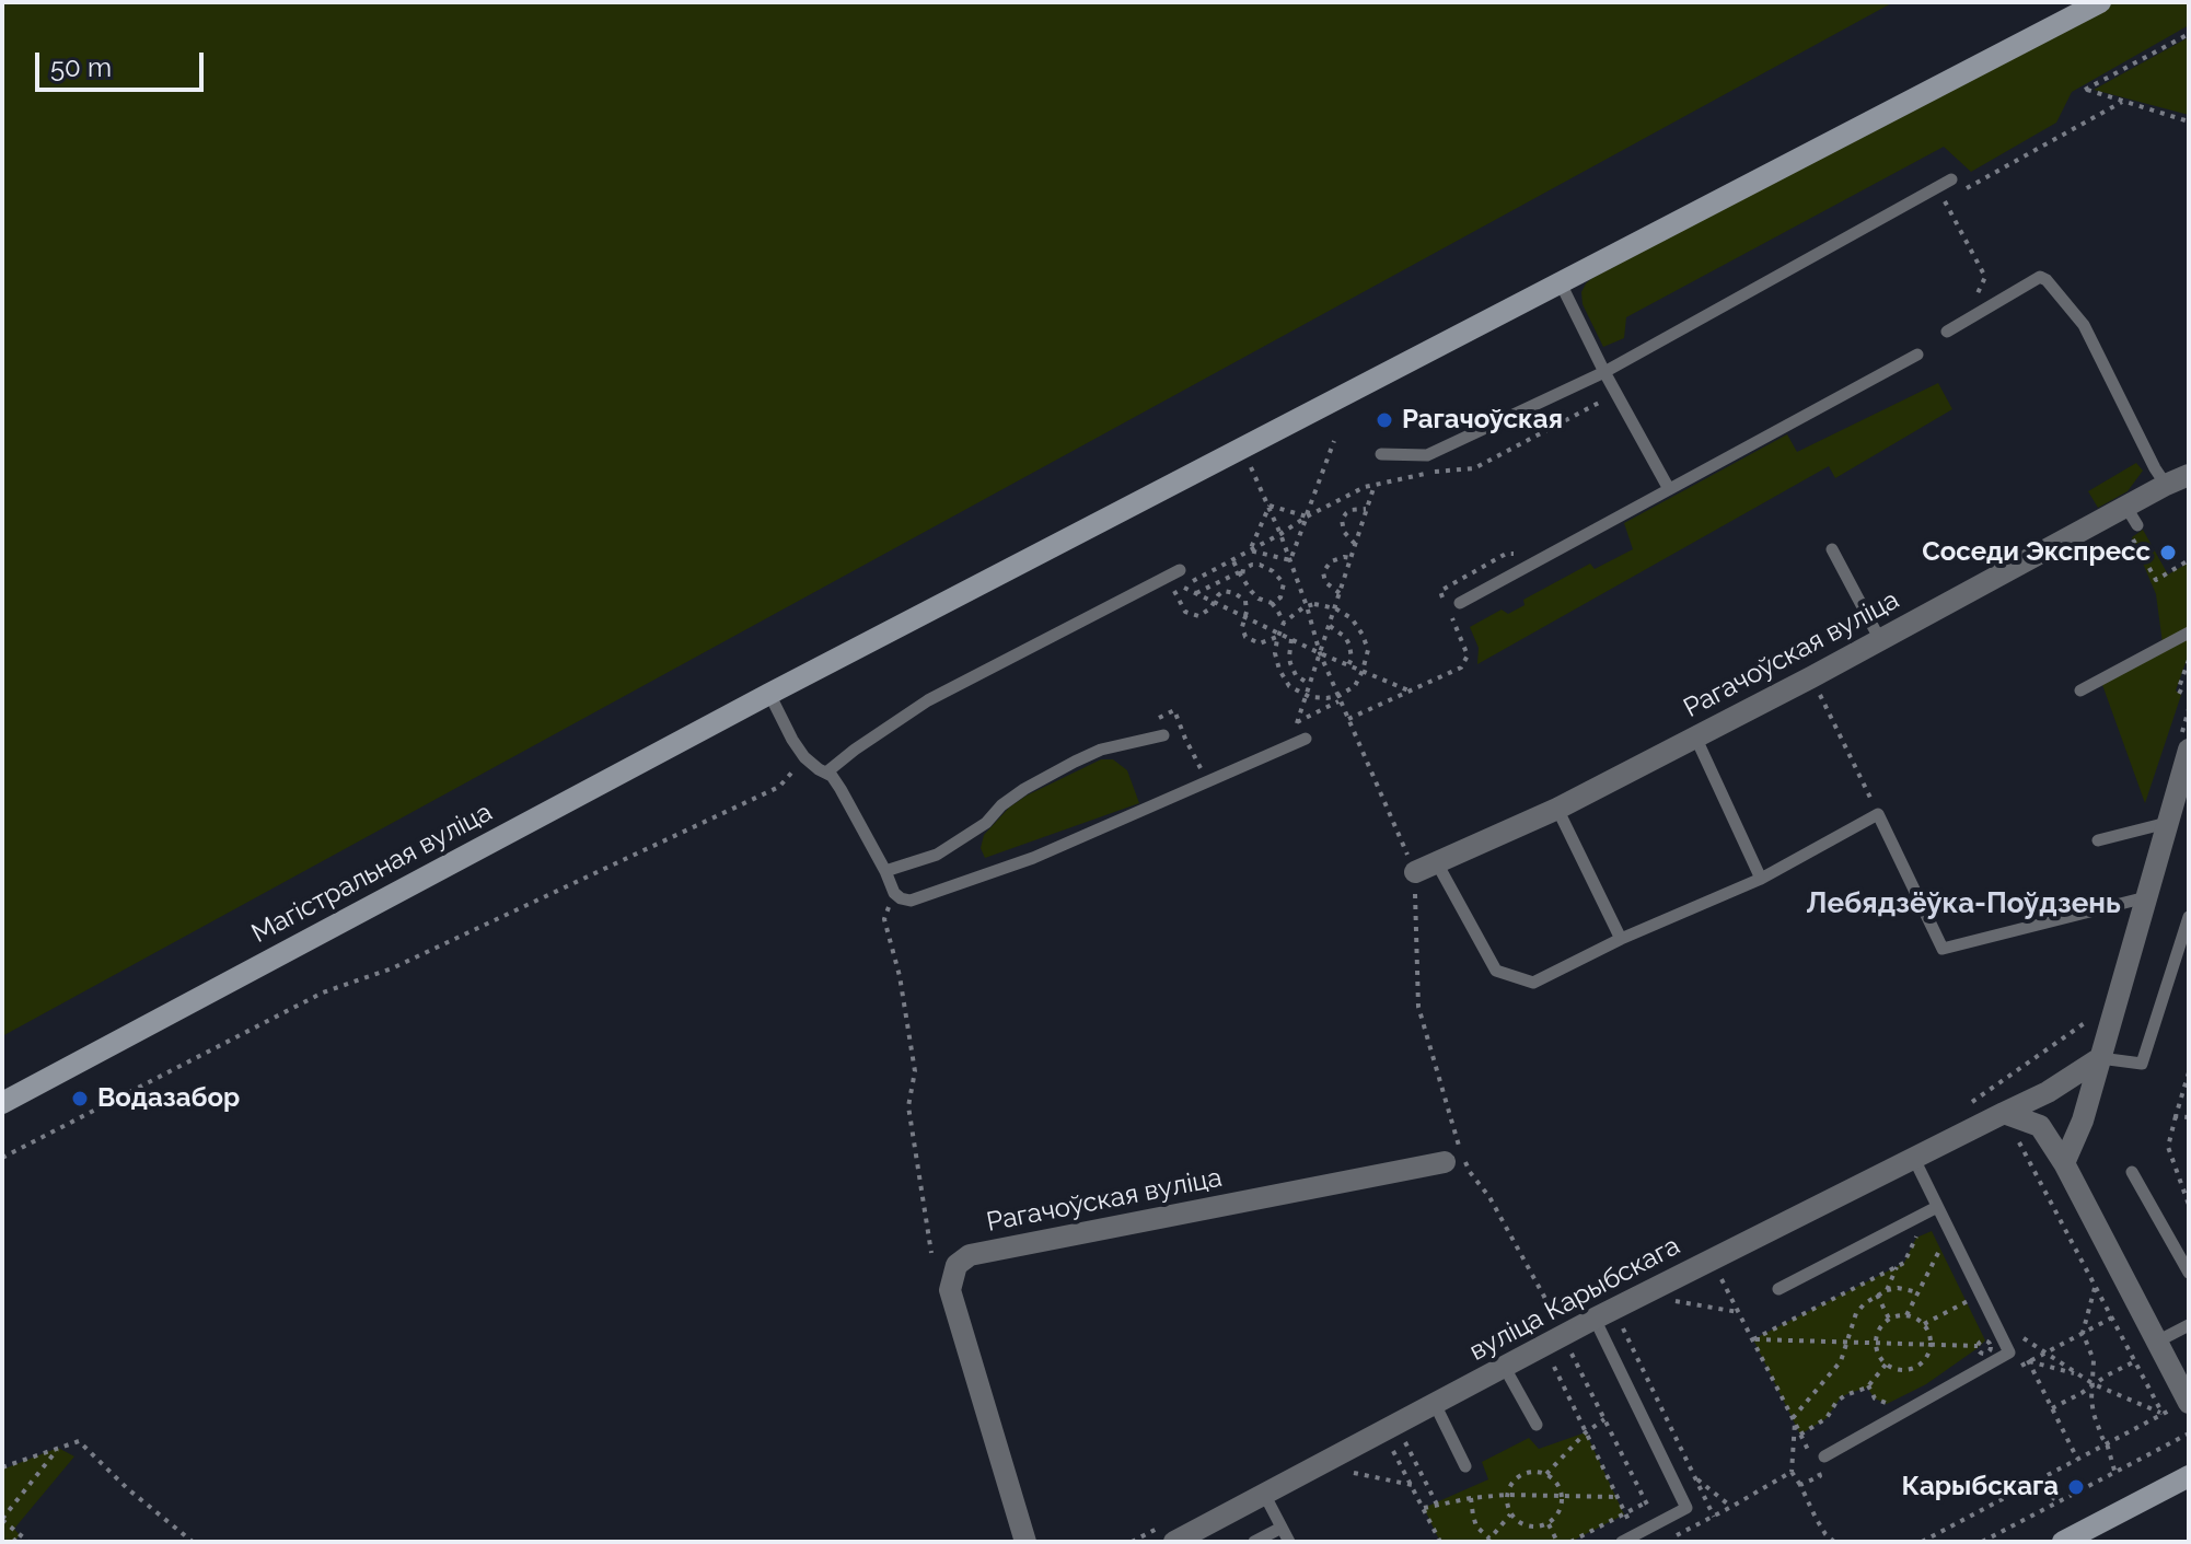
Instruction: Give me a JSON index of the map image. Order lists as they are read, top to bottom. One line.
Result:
{"streets":{"main road":["Магістральная вуліца"],"street":["Рагачоўская вуліца","вуліца Карыбскага"]},"districts":["Лебядзёўка-Поўдзень"],"places":["Рагачоўская","Соседи Экспресс","Водазабор","Карыбскага"],"scale_bar":"50 m"}
